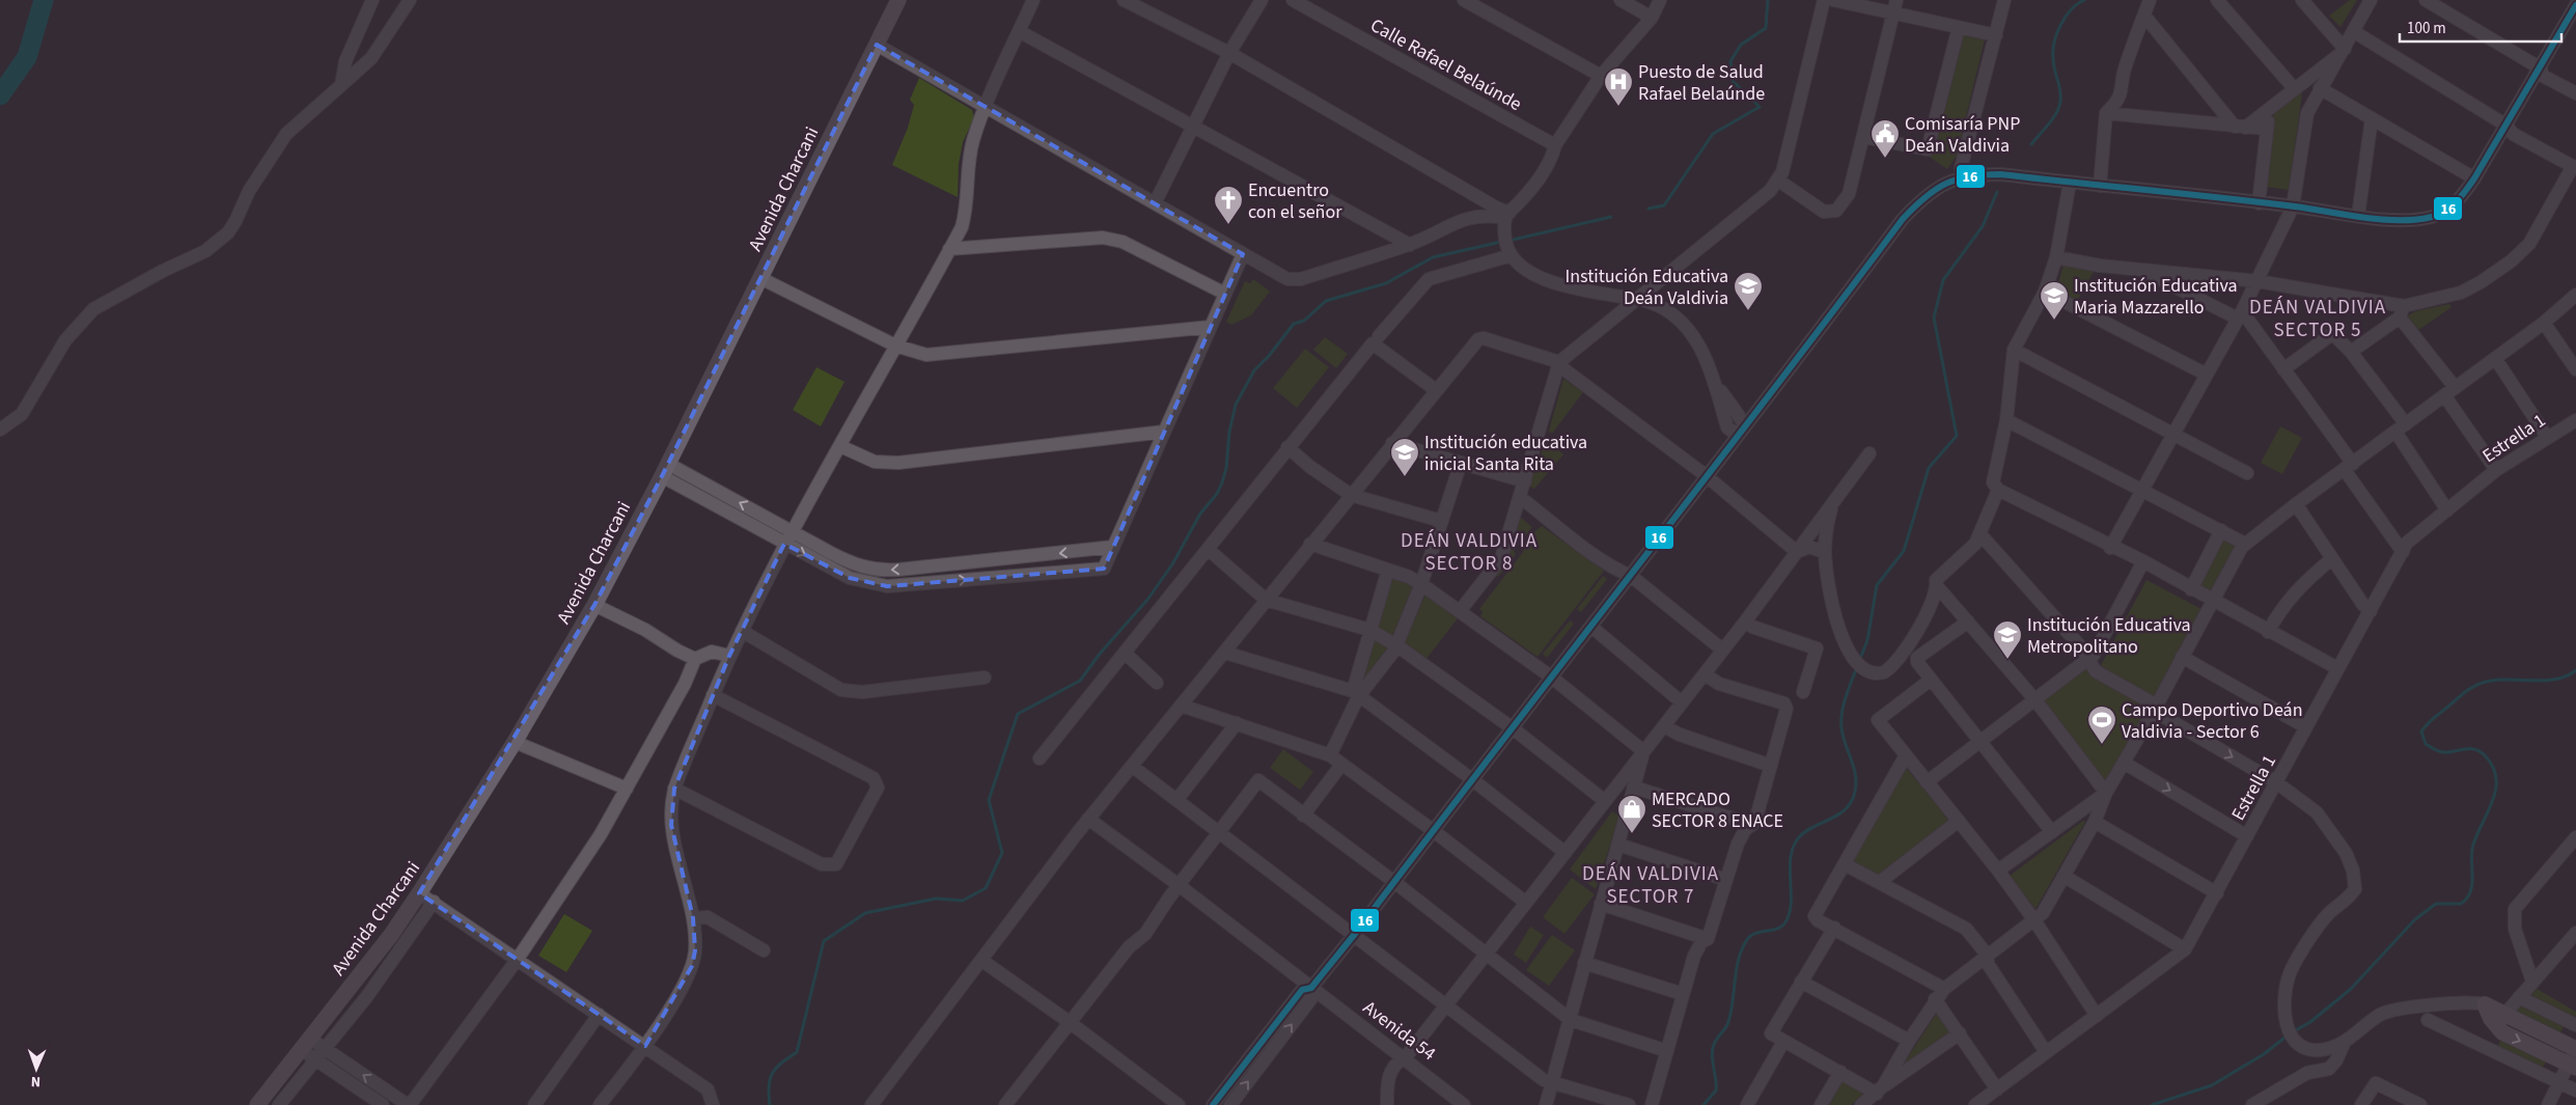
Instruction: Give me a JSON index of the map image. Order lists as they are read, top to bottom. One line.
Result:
{"streets":{"main road":["Avenida Charcani"],"street":["Calle Rafael Belaúnde","Estrella 1","Avenida 54"]},"districts":["DEÁN VALDIVIA SECTOR 5","DEÁN VALDIVIA SECTOR 8","DEÁN VALDIVIA SECTOR 7"],"places":{"hospital":["Puesto de Salud Rafael Belaúnde"],"public building":["Comisaría PNP Deán Valdivia"],"church":["Encuentro con el señor"],"school or university":["Institución Educativa Deán Valdivia","Institución Educativa Maria Mazzarello","Institución educativa inicial Santa Rita","Institución Educativa Metropolitano"],"sports":["Campo Deportivo Deán Valdivia - Sector 6"],"shop":["MERCADO SECTOR 8 ENACE"]},"lines":["transit line 16"],"scale_bar":"100 m","north":"bottom"}
